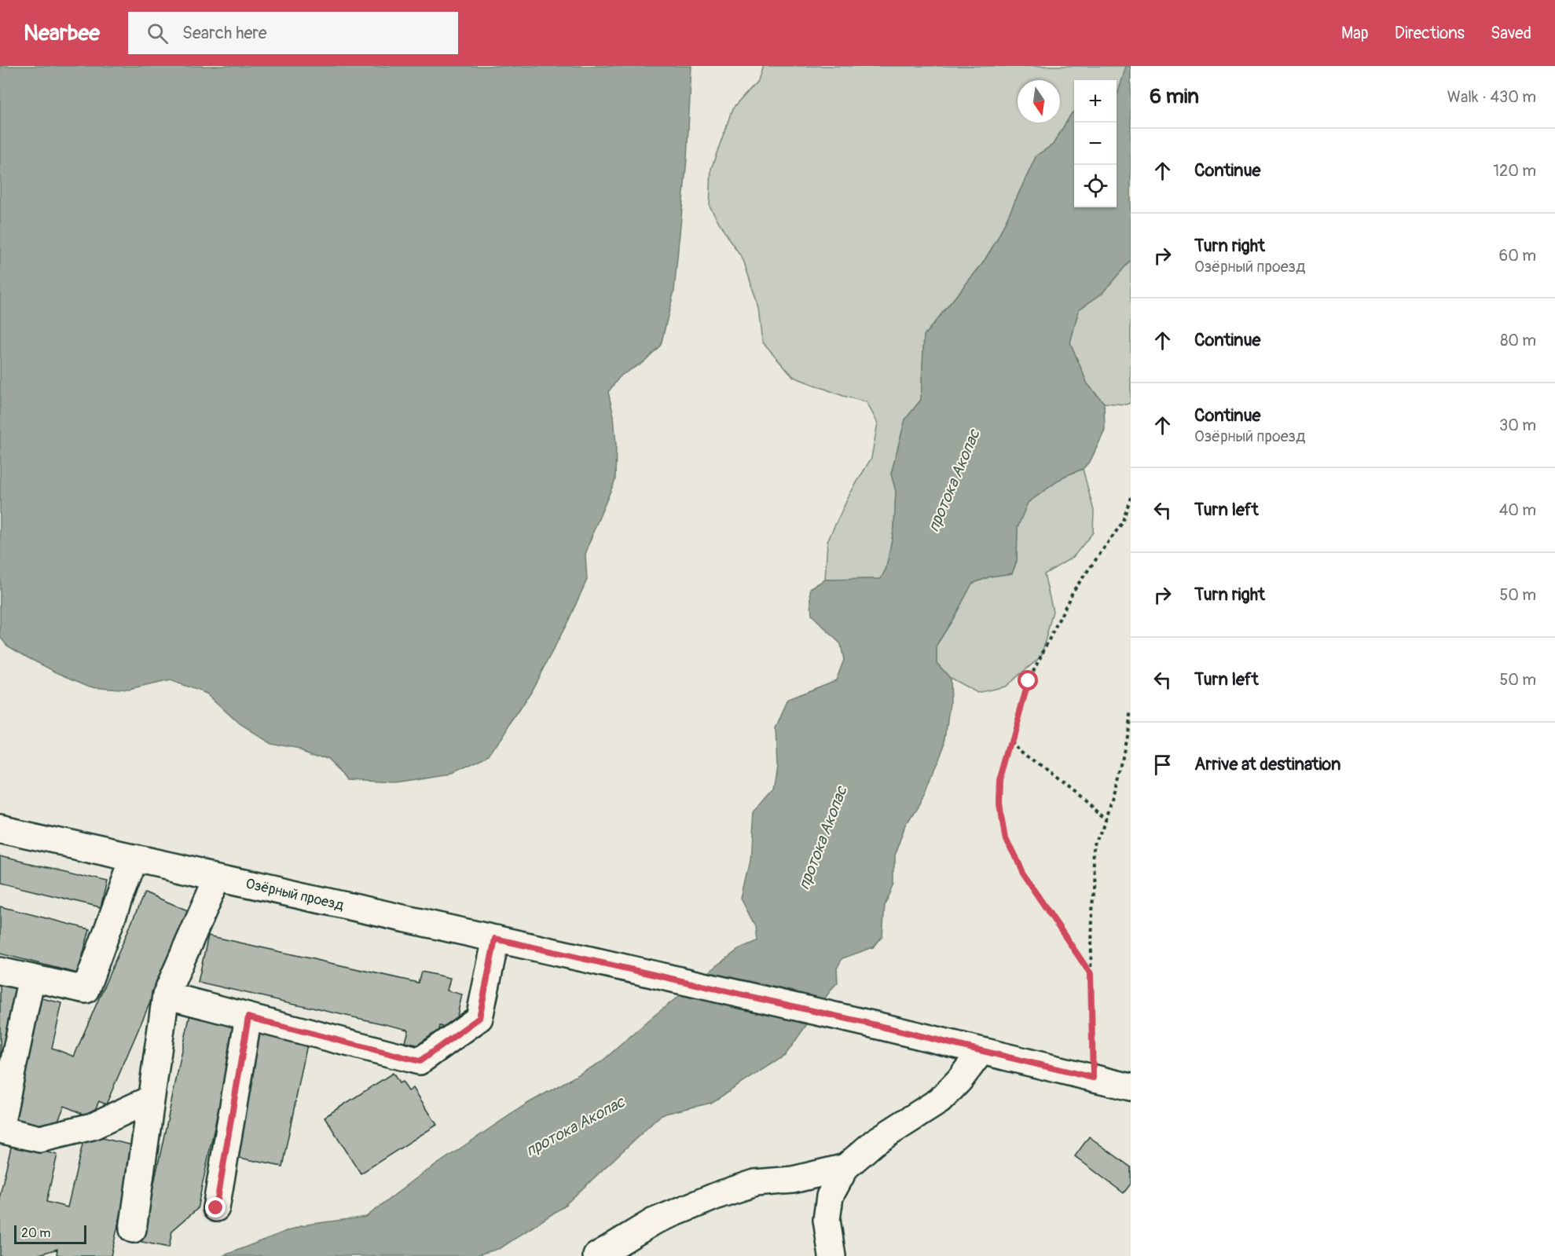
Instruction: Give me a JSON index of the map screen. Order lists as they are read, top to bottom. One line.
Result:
{"streets":{"street":["Озёрный проезд"]},"water":["протока Акопас"],"scale_bar":"20 m","north":"bottom","page":{"header":"Nearbee","search":"Search here","nav":["Map","Directions","Saved"],"heading":["6 min","Walk · 430 m"],"map_buttons":["+","−"],"list":[["Continue","120 m"],["Turn right","Озёрный проезд","60 m"],["Continue","80 m"],["Continue","Озёрный проезд","30 m"],["Turn left","40 m"],["Turn right","50 m"],["Turn left","50 m"],"Arrive at destination"],"scale":"20 m"}}
